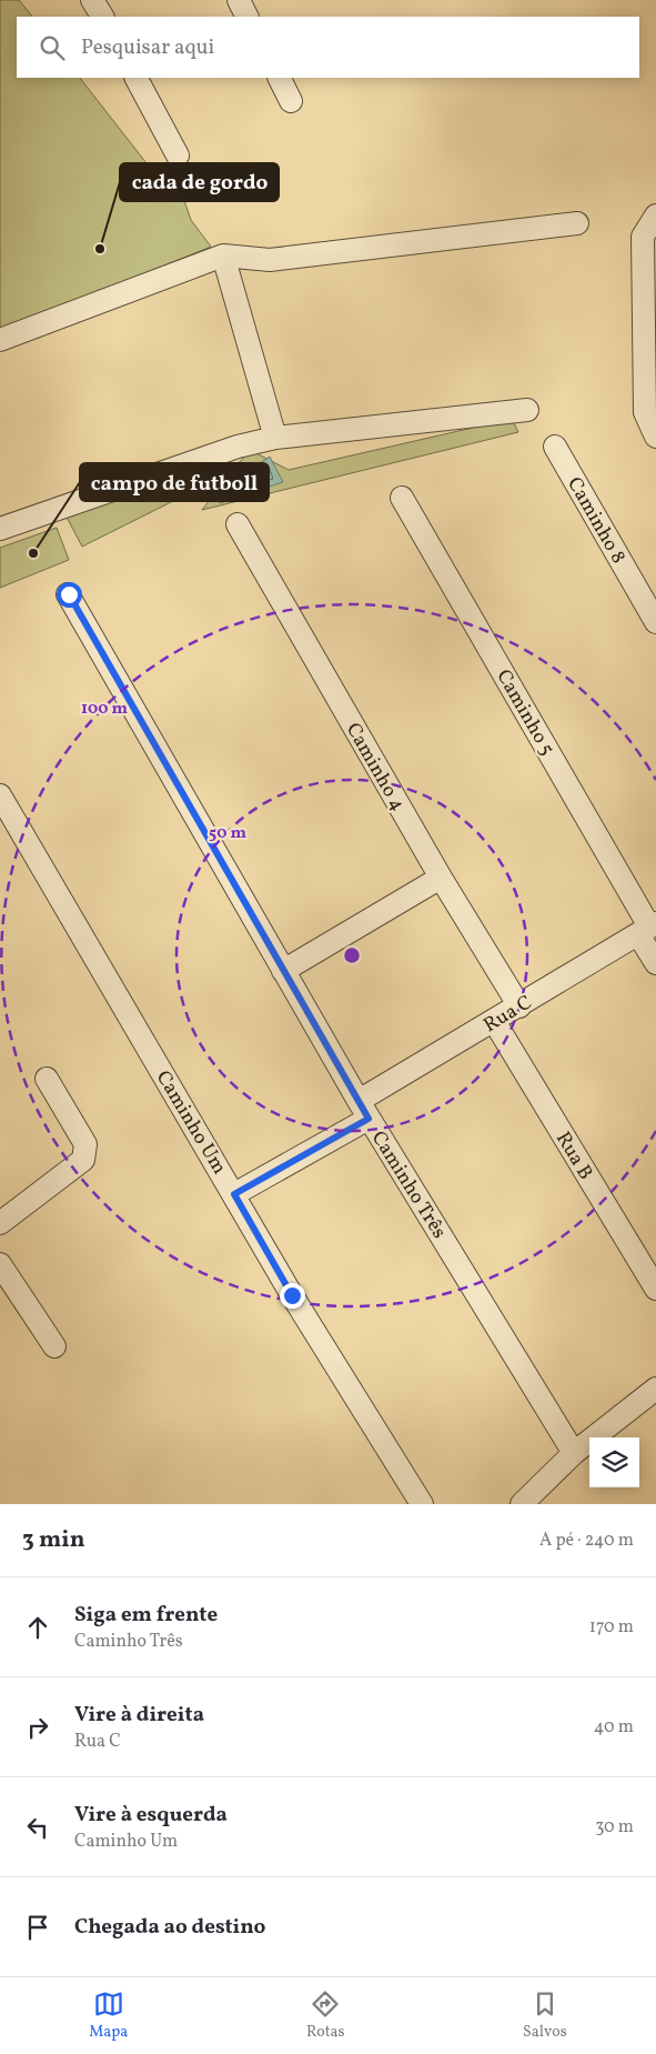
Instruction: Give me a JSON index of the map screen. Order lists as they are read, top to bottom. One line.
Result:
{"streets":{"street":["Caminho 8","Caminho 5","Caminho 4","Rua C","Caminho Um","Rua B","Caminho Três"]},"crossings":[["Caminho 5","Rua C"],["Caminho 4","Rua C"],["Rua C","Caminho Um"],["Rua C","Rua B"],["Rua C","Caminho Três"]],"places":["cada de gordo","campo de futboll"],"page":{"search":"Pesquisar aqui","heading":["3 min","A pé · 240 m"],"list":[["Siga em frente","Caminho Três","170 m"],["Vire à direita","Rua C","40 m"],["Vire à esquerda","Caminho Um","30 m"],"Chegada ao destino"],"nav":["Mapa","Rotas","Salvos"]},"rings":["100 m","50 m"]}
